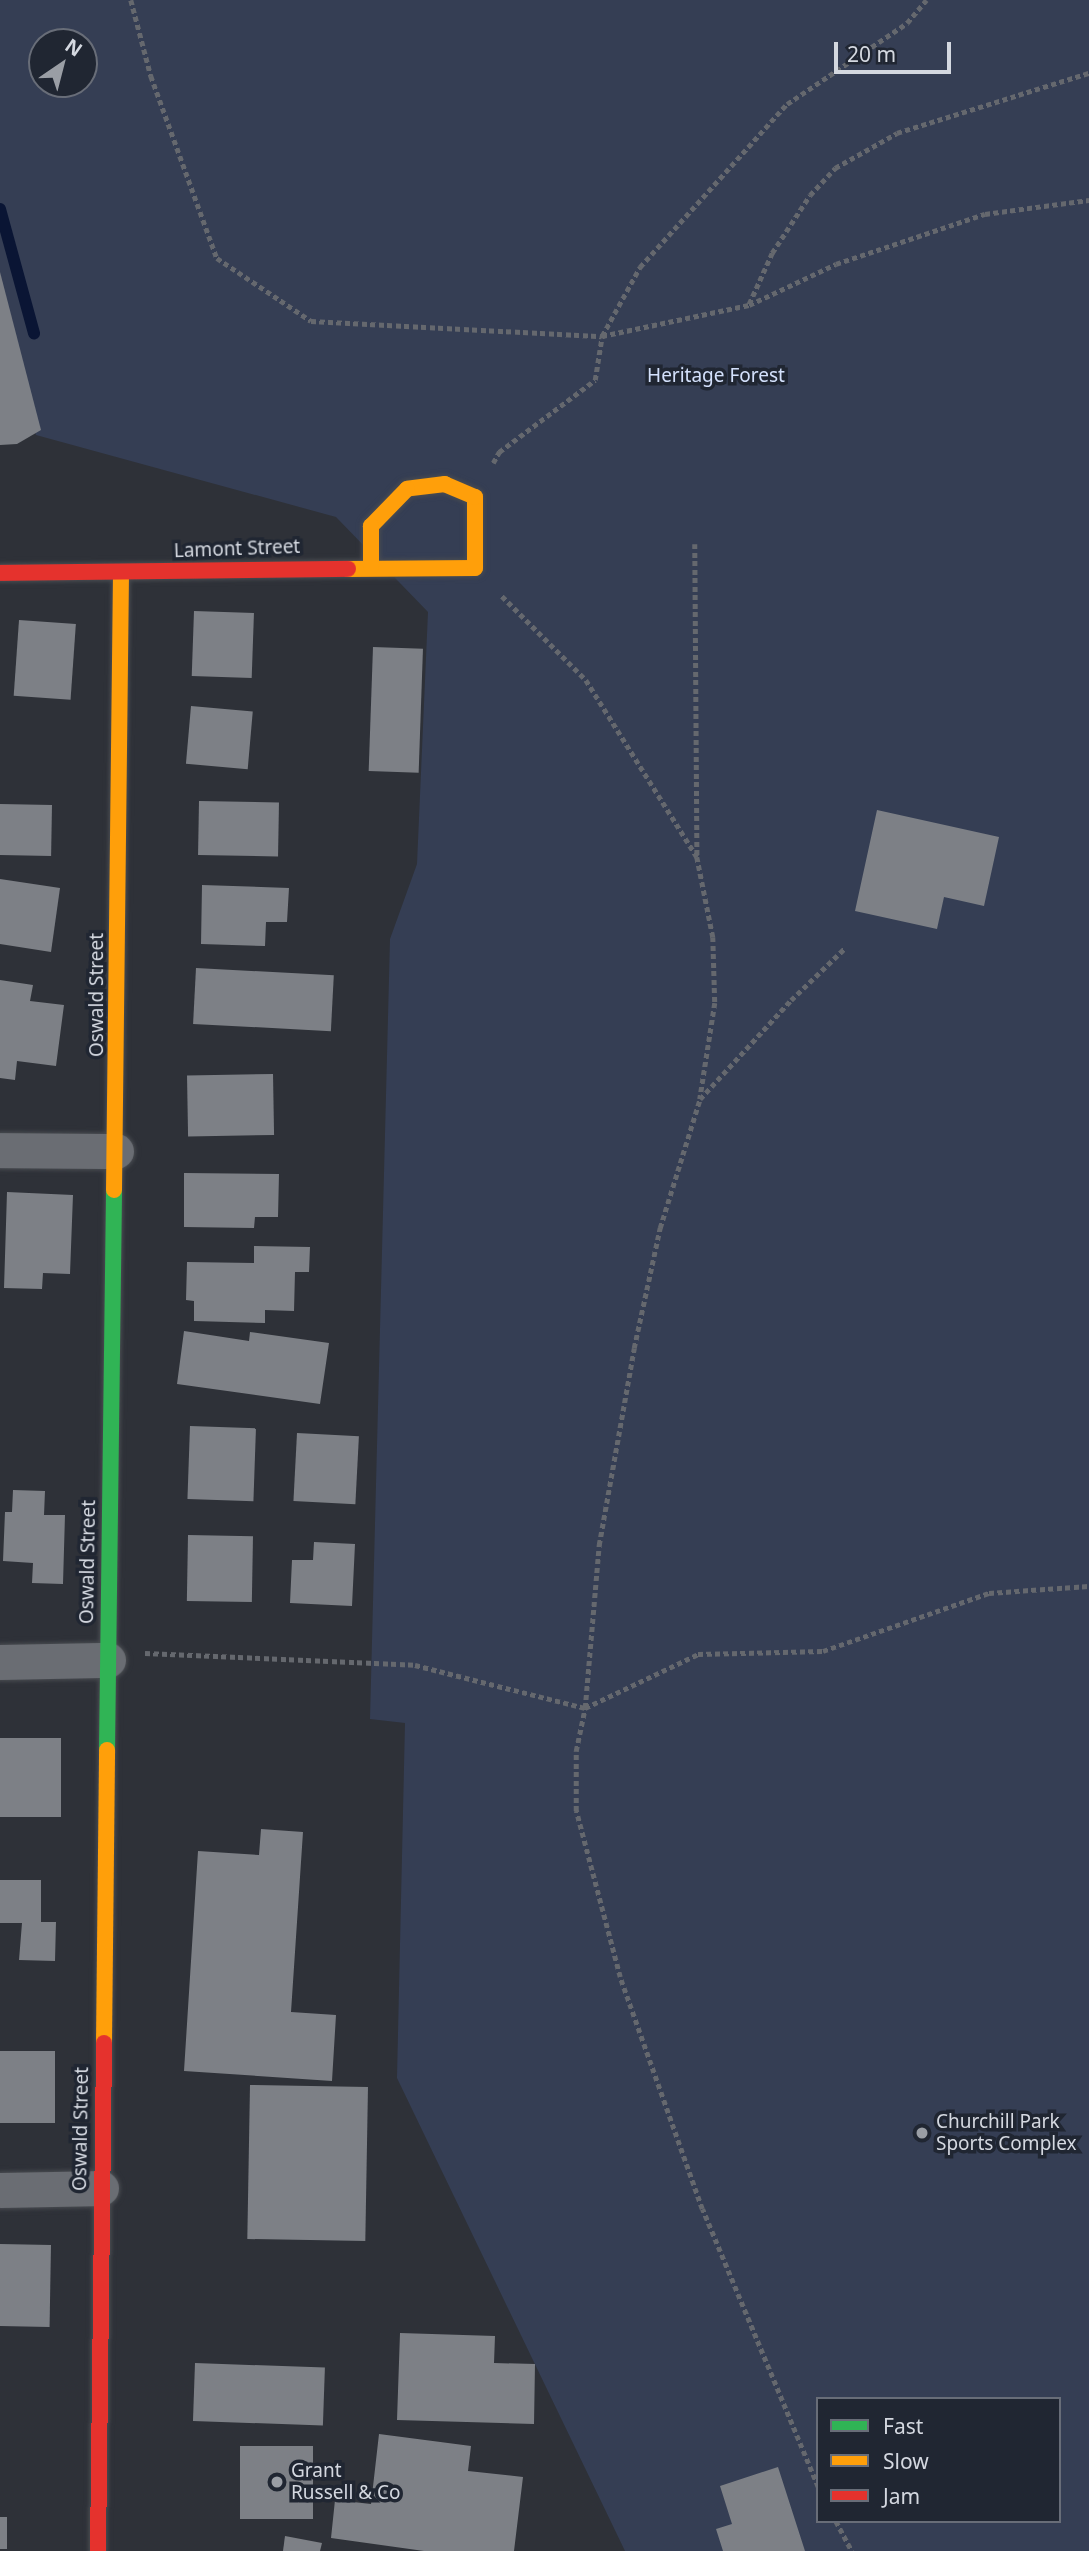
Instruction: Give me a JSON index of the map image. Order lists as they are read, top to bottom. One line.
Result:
{"streets":{"street":["Lamont Street","Oswald Street"]},"crossings":[["Lamont Street","Oswald Street"]],"parks":["Heritage Forest"],"places":["Churchill Park Sports Complex","Grant Russell & Co"],"legend":["Fast","Slow","Jam"],"scale_bar":"20 m","north":"top right"}
